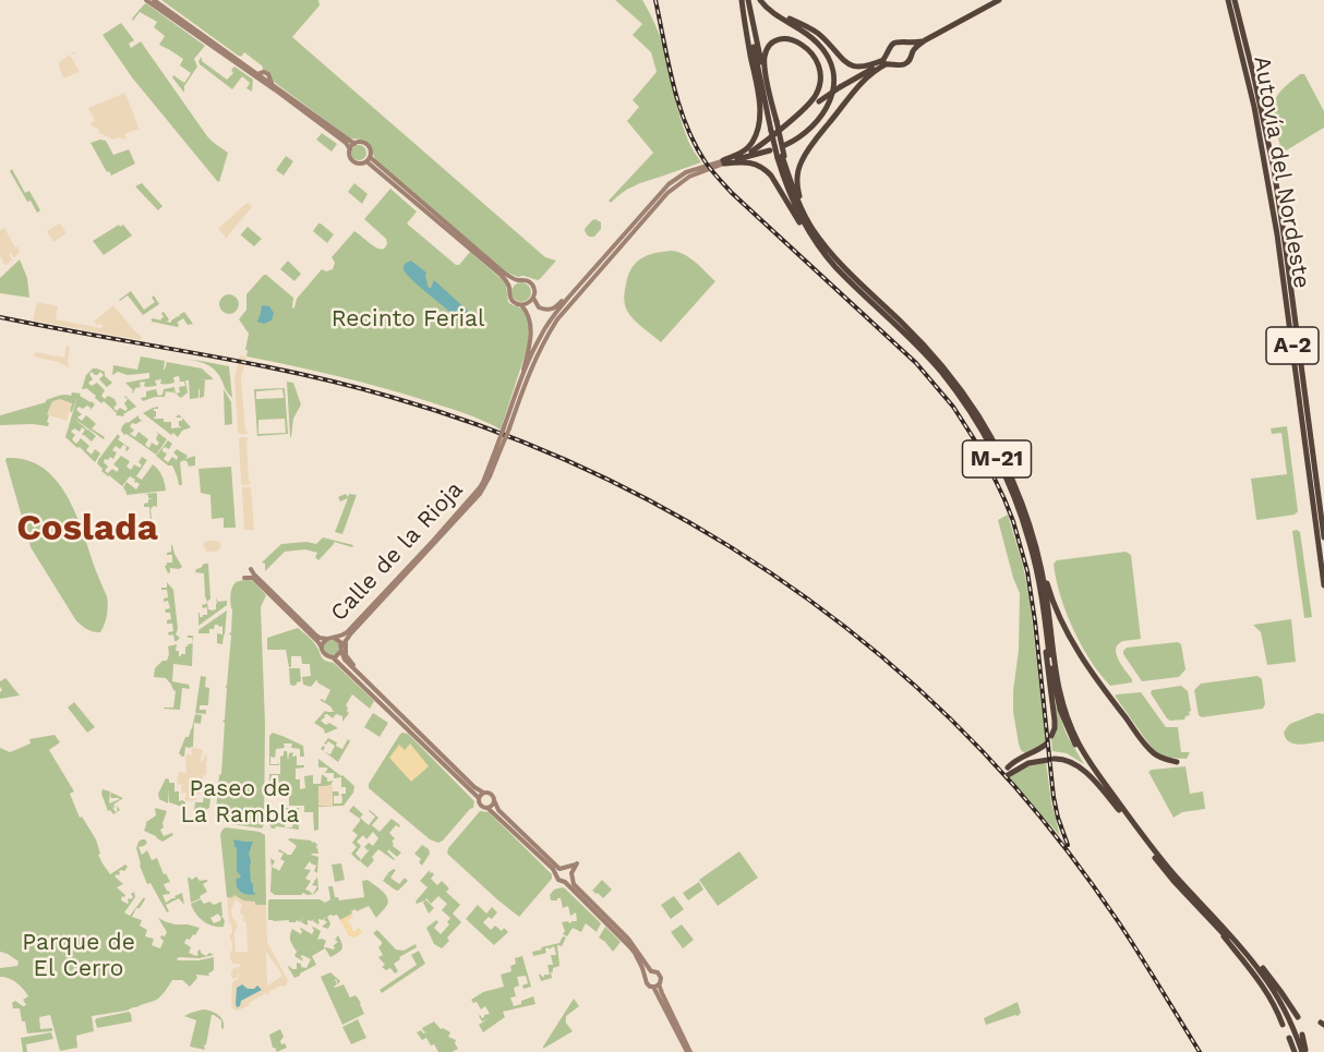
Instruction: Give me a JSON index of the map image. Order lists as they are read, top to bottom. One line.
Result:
{"streets":{"highway":["Autovía del Nordeste","A-2","M-21"],"main road":["Calle de la Rioja"]},"districts":["Coslada"],"parks":["Recinto Ferial","Paseo de La Rambla","Parque de El Cerro"]}
